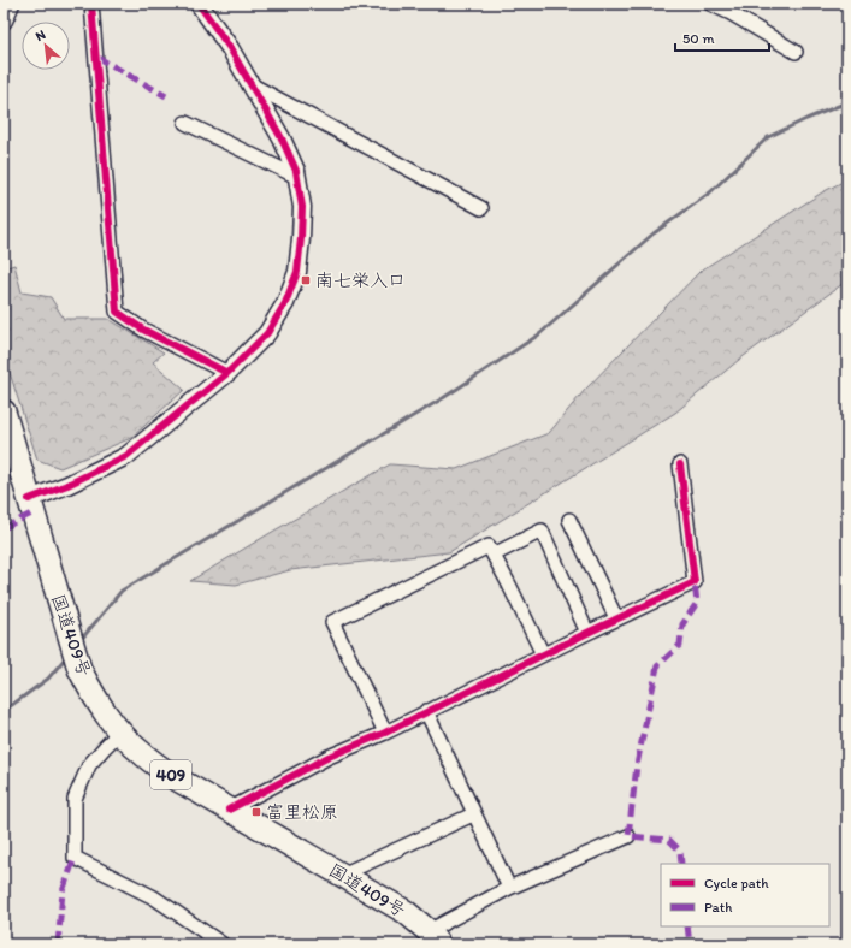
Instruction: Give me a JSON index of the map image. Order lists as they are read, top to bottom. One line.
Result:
{"streets":{"highway":["国道409号","409"]},"places":{"transit":["南七栄入口","富里松原"]},"legend":["Cycle path","Path"],"scale_bar":"50 m","north":"top left"}
